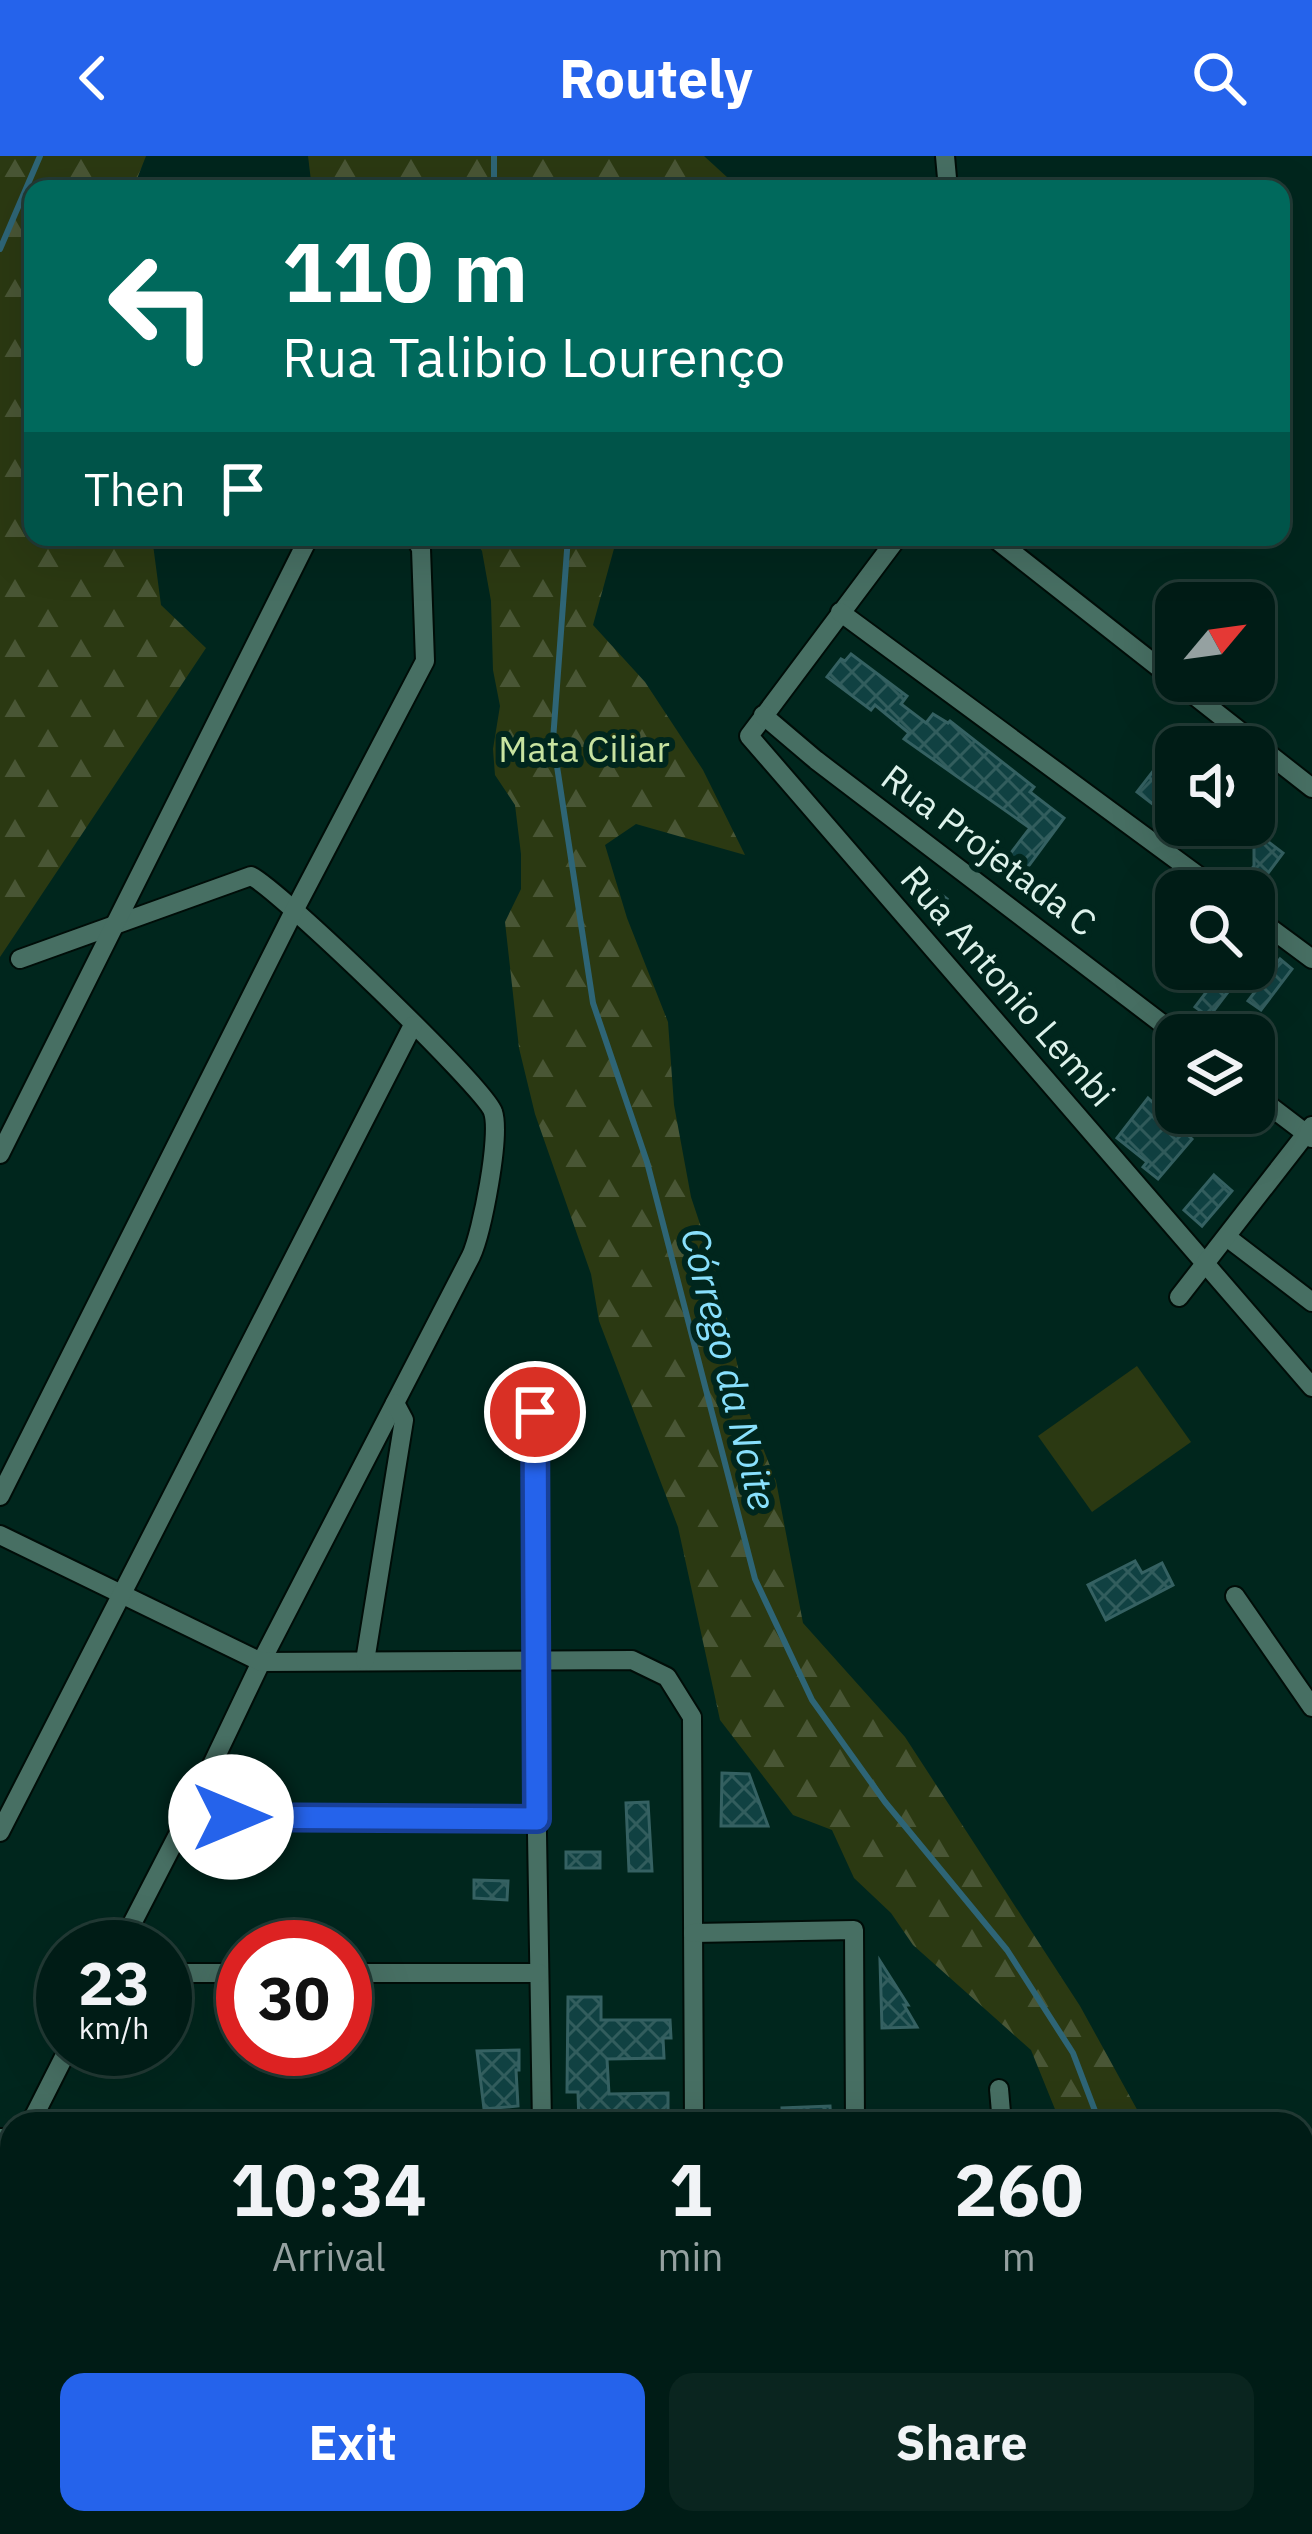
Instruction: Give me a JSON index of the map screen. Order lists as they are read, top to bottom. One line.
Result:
{"streets":{"street":["Rua Projetada C","Rua Antonio Lembi"]},"crossings":[["Rua Projetada C","Rua Antonio Lembi"]],"water":["Córrego da Noite"],"parks":["Mata Ciliar"],"north":"top right","page":{"header":"Routely","turn":["110 m","Rua Talibio Lourenço"],"then":"Then","speed":"23 km/h","limit":"30","eta":["10:34","Arrival","1","min","260","m"],"buttons":["Exit","Share"]}}
